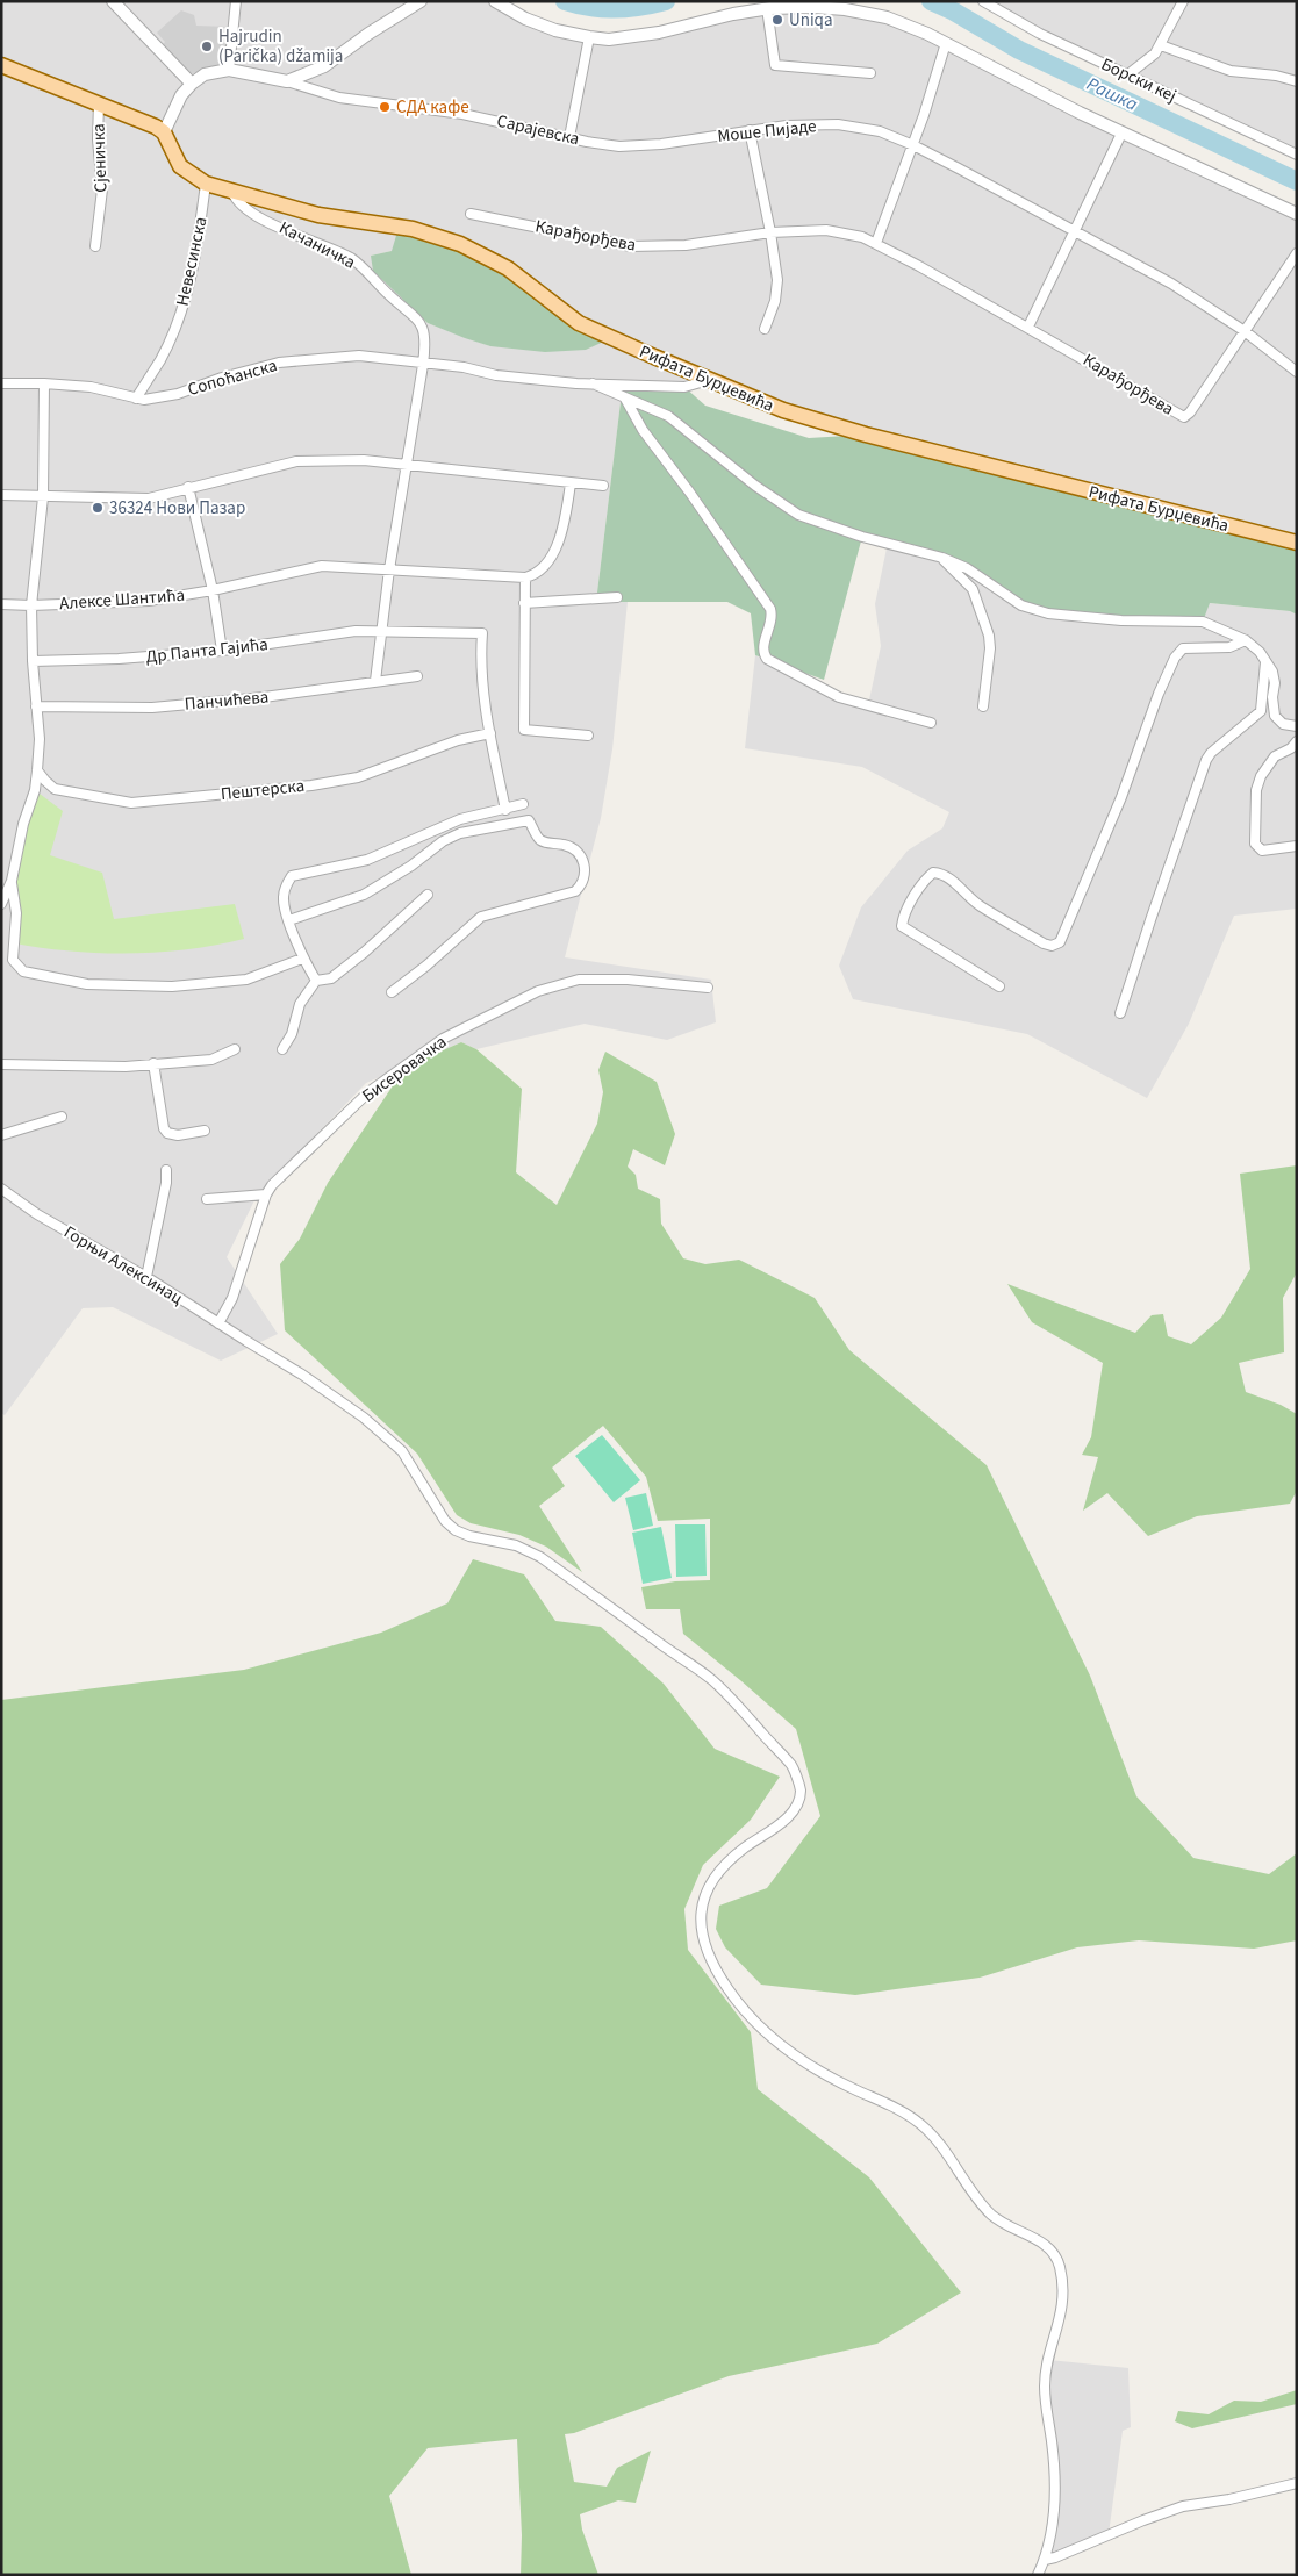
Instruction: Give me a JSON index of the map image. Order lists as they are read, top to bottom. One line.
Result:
{"streets":{"main road":["Сјеничка","Рифата Бурџевића"],"street":["Борски кеј","Сарајевска","Моше Пијаде","Карађорђева","Качаничка","Невесинска","Сопоћанска","Алексе Шантића","Др Панта Гајића","Панчићева","Пештерска","Бисеровачка","Горњи Алексинац"]},"crossings":[["Сарајевска","Моше Пијаде"],["Моше Пијаде","Карађорђева"],["Сјеничка","Рифата Бурџевића"],["Качаничка","Сопоћанска"],["Качаничка","Рифата Бурџевића"],["Невесинска","Сопоћанска"],["Невесинска","Рифата Бурџевића"],["Сопоћанска","Рифата Бурџевића"],["Алексе Шантића","Др Панта Гајића"],["Др Панта Гајића","Пештерска"],["Бисеровачка","Горњи Алексинац"]],"water":["Рашка"],"places":["Uniqa","Hajrudin (Parička) džamija","СДА кафе","36324 Нови Пазар"]}
